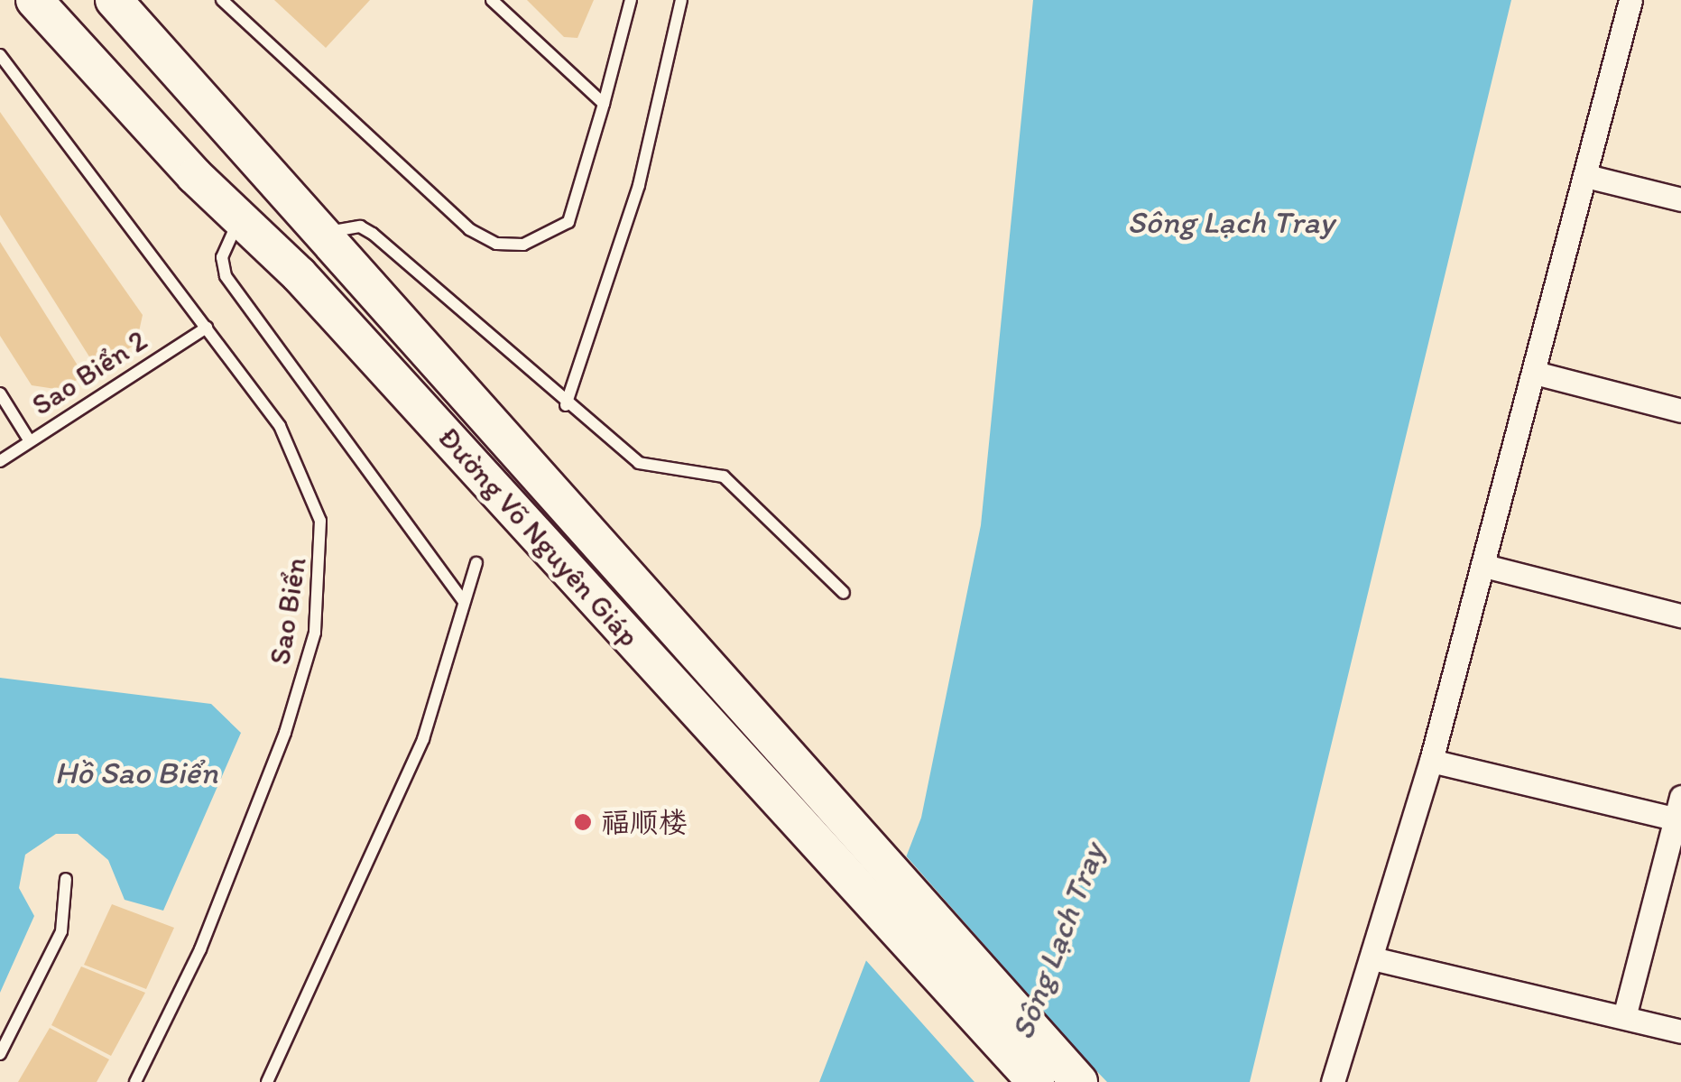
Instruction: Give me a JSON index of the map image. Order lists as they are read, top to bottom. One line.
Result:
{"streets":{"main road":["Đường Võ Nguyên Giáp"],"lane":["Sao Biển 2","Sao Biển"]},"crossings":[["Sao Biển 2","Sao Biển"]],"water":["Sông Lạch Tray","Hồ Sao Biển"],"places":["福顺楼"]}
